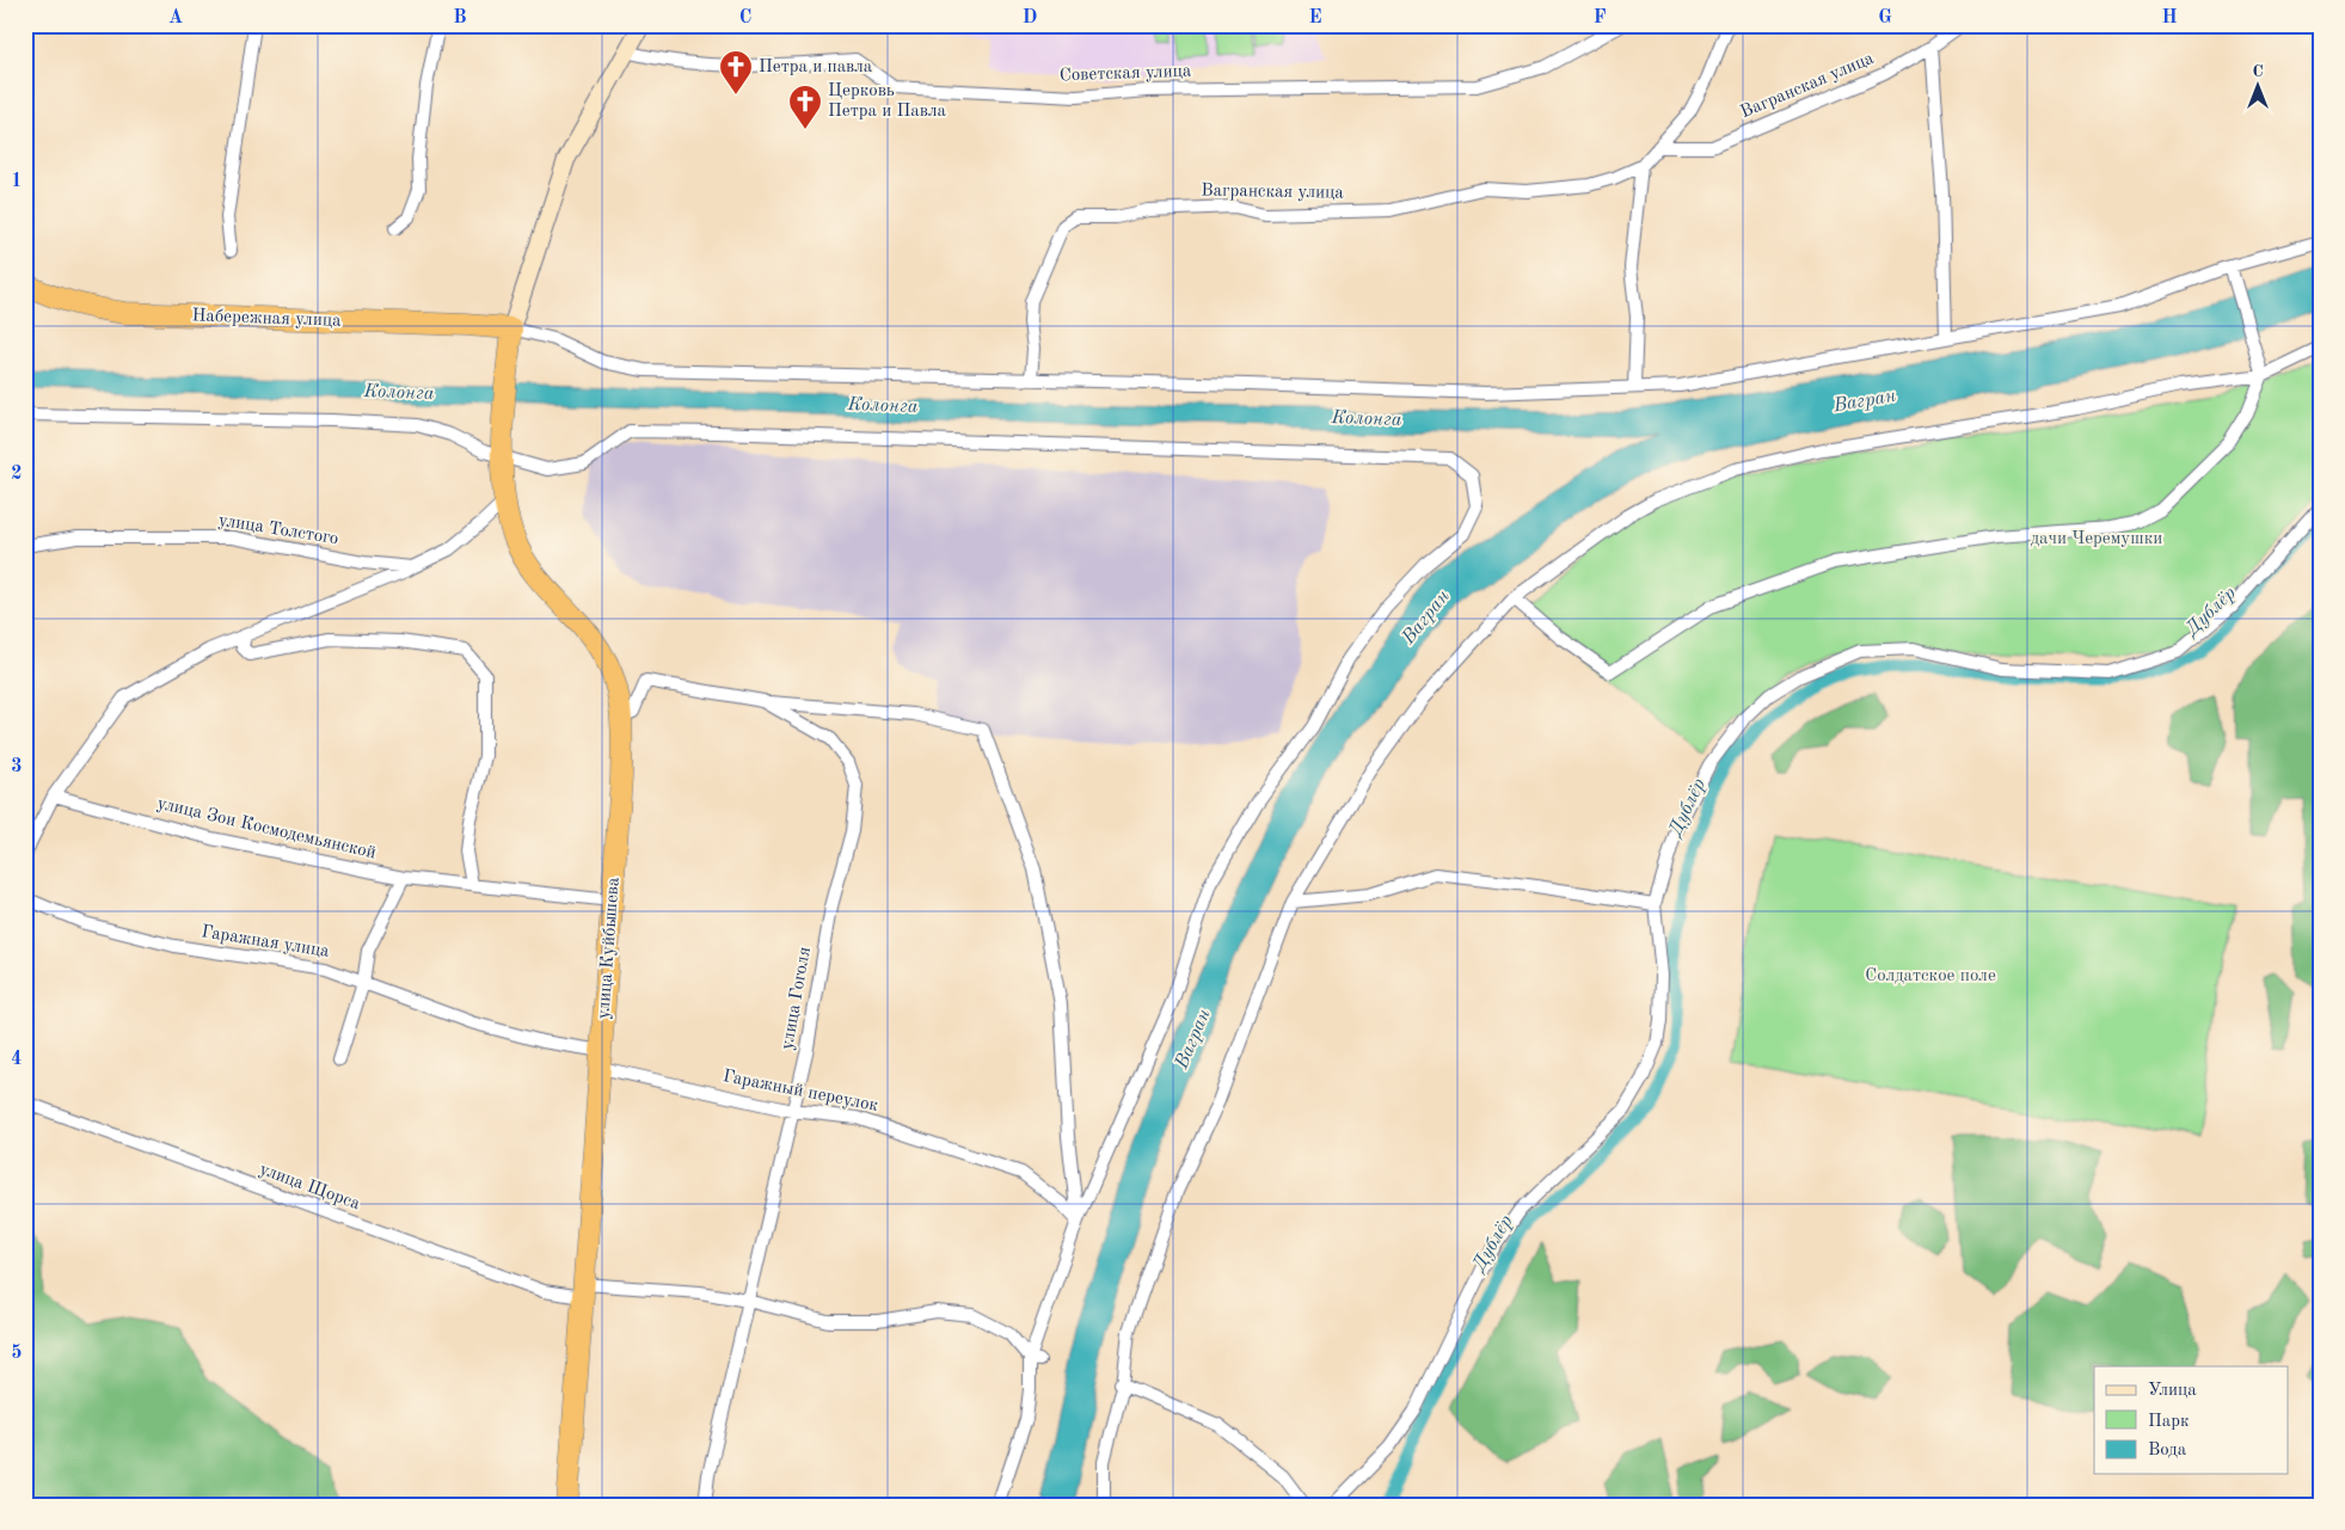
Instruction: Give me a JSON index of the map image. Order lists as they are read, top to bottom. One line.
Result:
{"streets":{"highway":["Набережная улица","улица Куйбышева"],"street":["Советская улица","Вагранская улица","улица Толстого","улица Зои Космодемьянской","Гаражная улица","улица Гоголя","Гаражный переулок","улица Щорса"]},"crossings":[["Набережная улица","улица Куйбышева"],["улица Зои Космодемьянской","улица Куйбышева"],["Гаражная улица","улица Куйбышева"],["Гаражная улица","Гаражный переулок"],["улица Куйбышева","улица Гоголя"],["улица Куйбышева","Гаражный переулок"],["улица Куйбышева","улица Щорса"],["улица Гоголя","Гаражный переулок"],["улица Гоголя","улица Щорса"]],"water":["Колонга","Вагран","Дублёр"],"parks":["дачи Черемушки","Солдатское поле"],"places":{"church":["Петра и павла","Церковь Петра и Павла"]},"legend":["Улица","Парк","Вода"],"north":"top","grid":{"columns":["A","B","C","D","E","F","G","H"],"rows":["1","2","3","4","5"]}}
